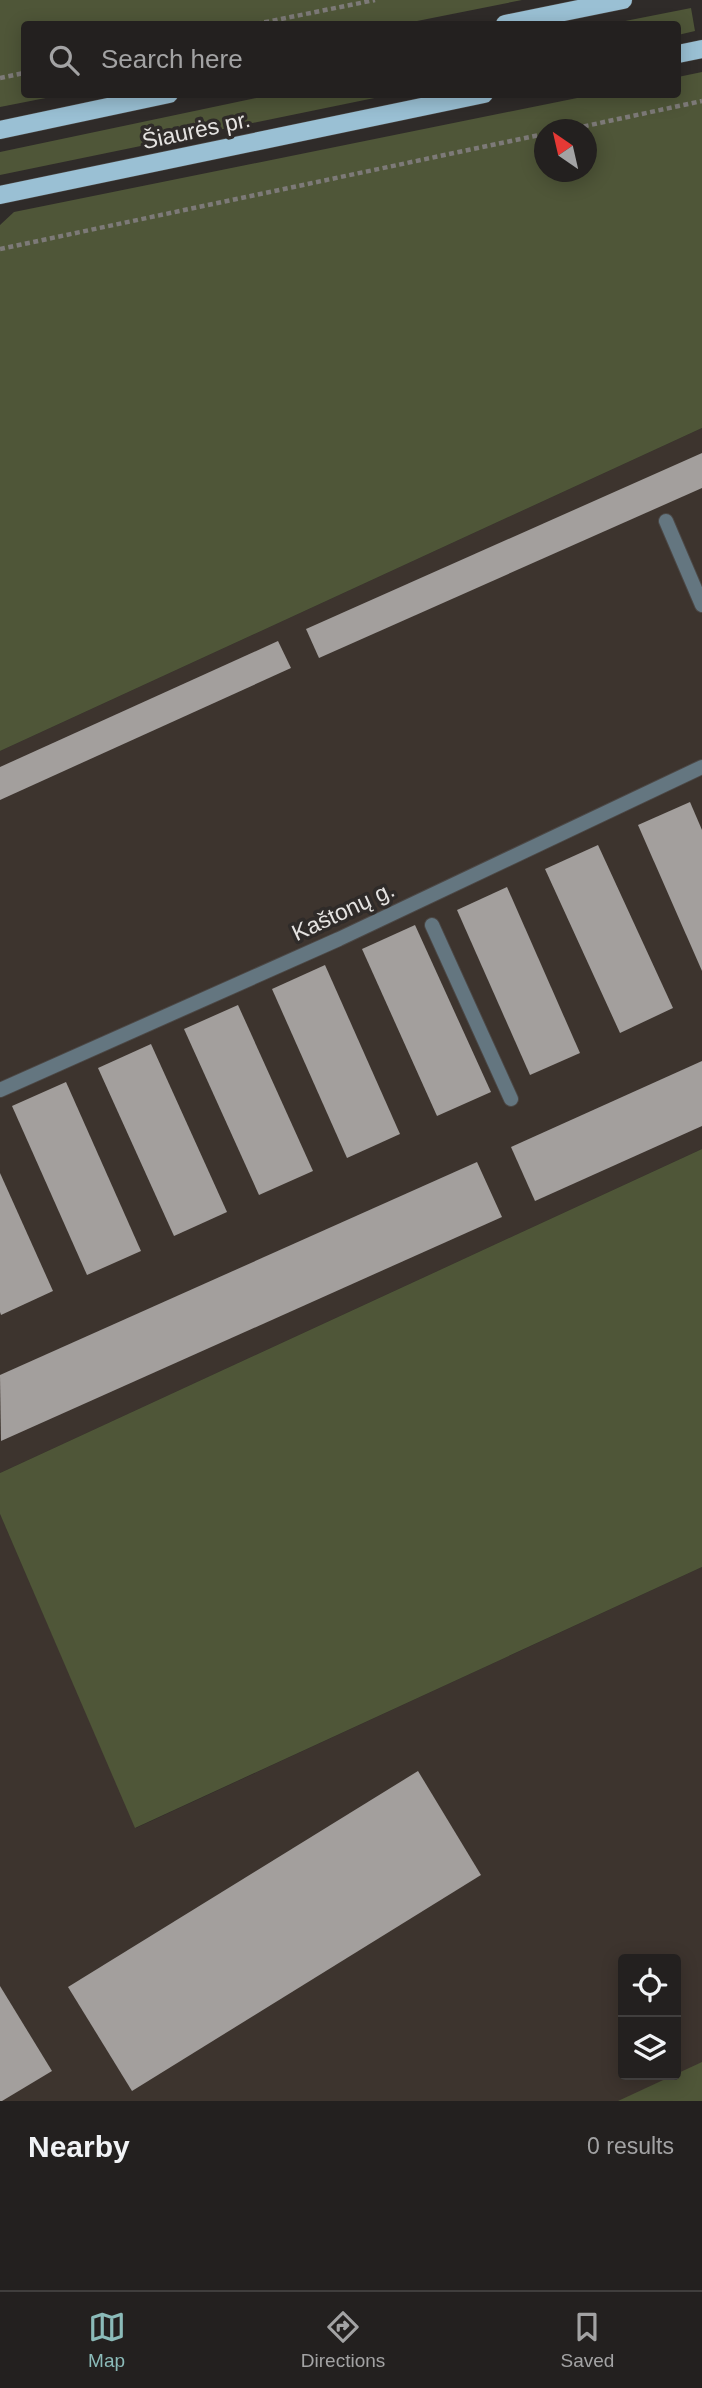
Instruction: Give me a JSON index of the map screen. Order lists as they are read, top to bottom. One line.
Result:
{"streets":{"main road":["Šiaurės pr."],"street":["Kaštonų g."]},"north":"top left","page":{"search":"Search here","heading":["Nearby","0 results"],"nav":["Map","Directions","Saved"]}}
